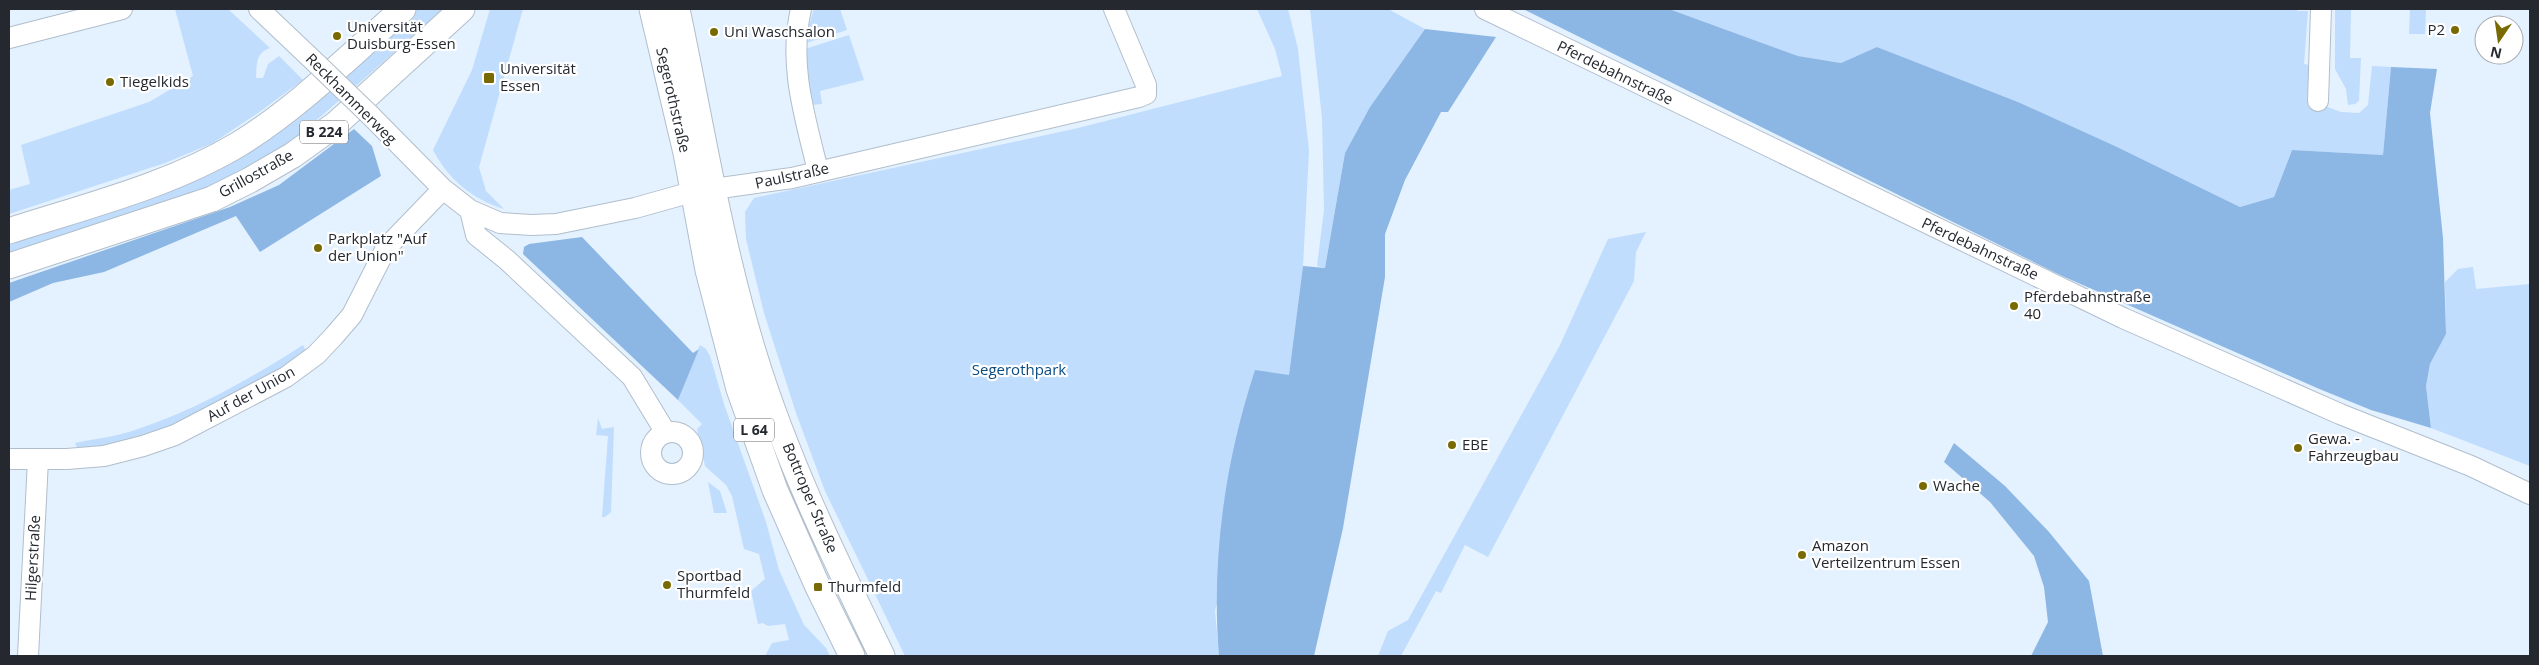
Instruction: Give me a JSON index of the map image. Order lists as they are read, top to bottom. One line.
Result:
{"streets":{"main road":["Segerothstraße","B 224","Grillostraße","L 64","Bottroper Straße"],"street":["Pferdebahnstraße","Reckhammerweg","Paulstraße","Auf der Union","Hilgerstraße"]},"crossings":[["Reckhammerweg","Paulstraße"],["Reckhammerweg","Auf der Union"],["Segerothstraße","Paulstraße"],["Segerothstraße","Bottroper Straße"],["Paulstraße","Auf der Union"],["Paulstraße","Bottroper Straße"],["Auf der Union","Hilgerstraße"]],"parks":["Segerothpark"],"places":{"other":["P2","Uni Waschsalon","Universität Duisburg-Essen","Tiegelkids","Parkplatz \"Auf der Union\"","Pferdebahnstraße 40","EBE","Gewa. - Fahrzeugbau","Wache","Amazon Verteilzentrum Essen","Sportbad Thurmfeld"],"transit":["Universität Essen","Thurmfeld"]},"north":"bottom"}
